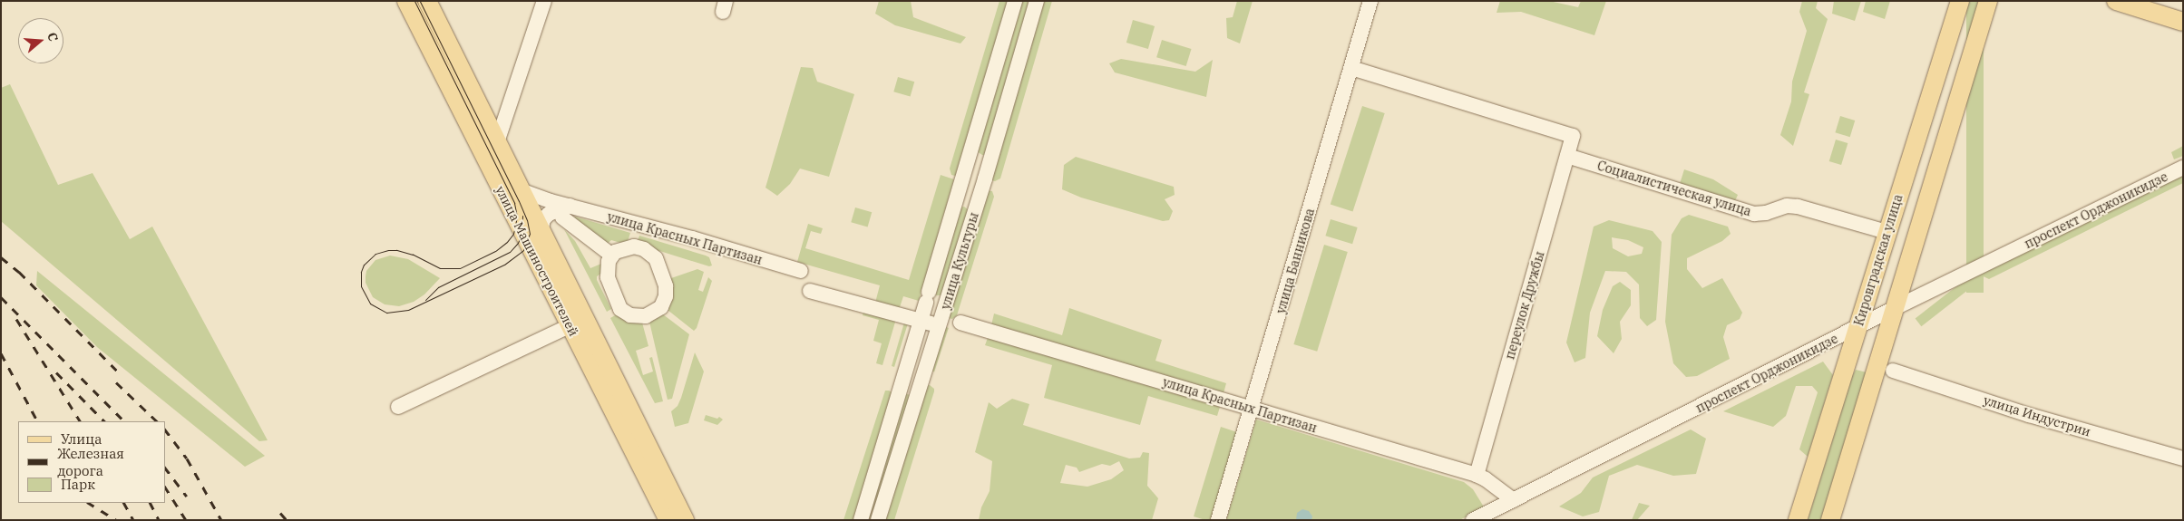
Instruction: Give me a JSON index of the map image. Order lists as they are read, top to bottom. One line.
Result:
{"streets":{"main road":["Кировградская улица","улица Машиностроителей"],"street":["Социалистическая улица","проспект Орджоникидзе","улица Красных Партизан","улица Культуры","улица Банникова","переулок Дружбы","улица Индустрии"]},"crossings":[["Социалистическая улица","Кировградская улица"],["Социалистическая улица","переулок Дружбы"],["проспект Орджоникидзе","улица Красных Партизан"],["проспект Орджоникидзе","Кировградская улица"],["улица Красных Партизан","улица Машиностроителей"],["улица Красных Партизан","улица Банникова"],["улица Красных Партизан","переулок Дружбы"],["улица Банникова","переулок Дружбы"]],"legend":["Улица","Железная дорога","Парк"],"north":"right"}
